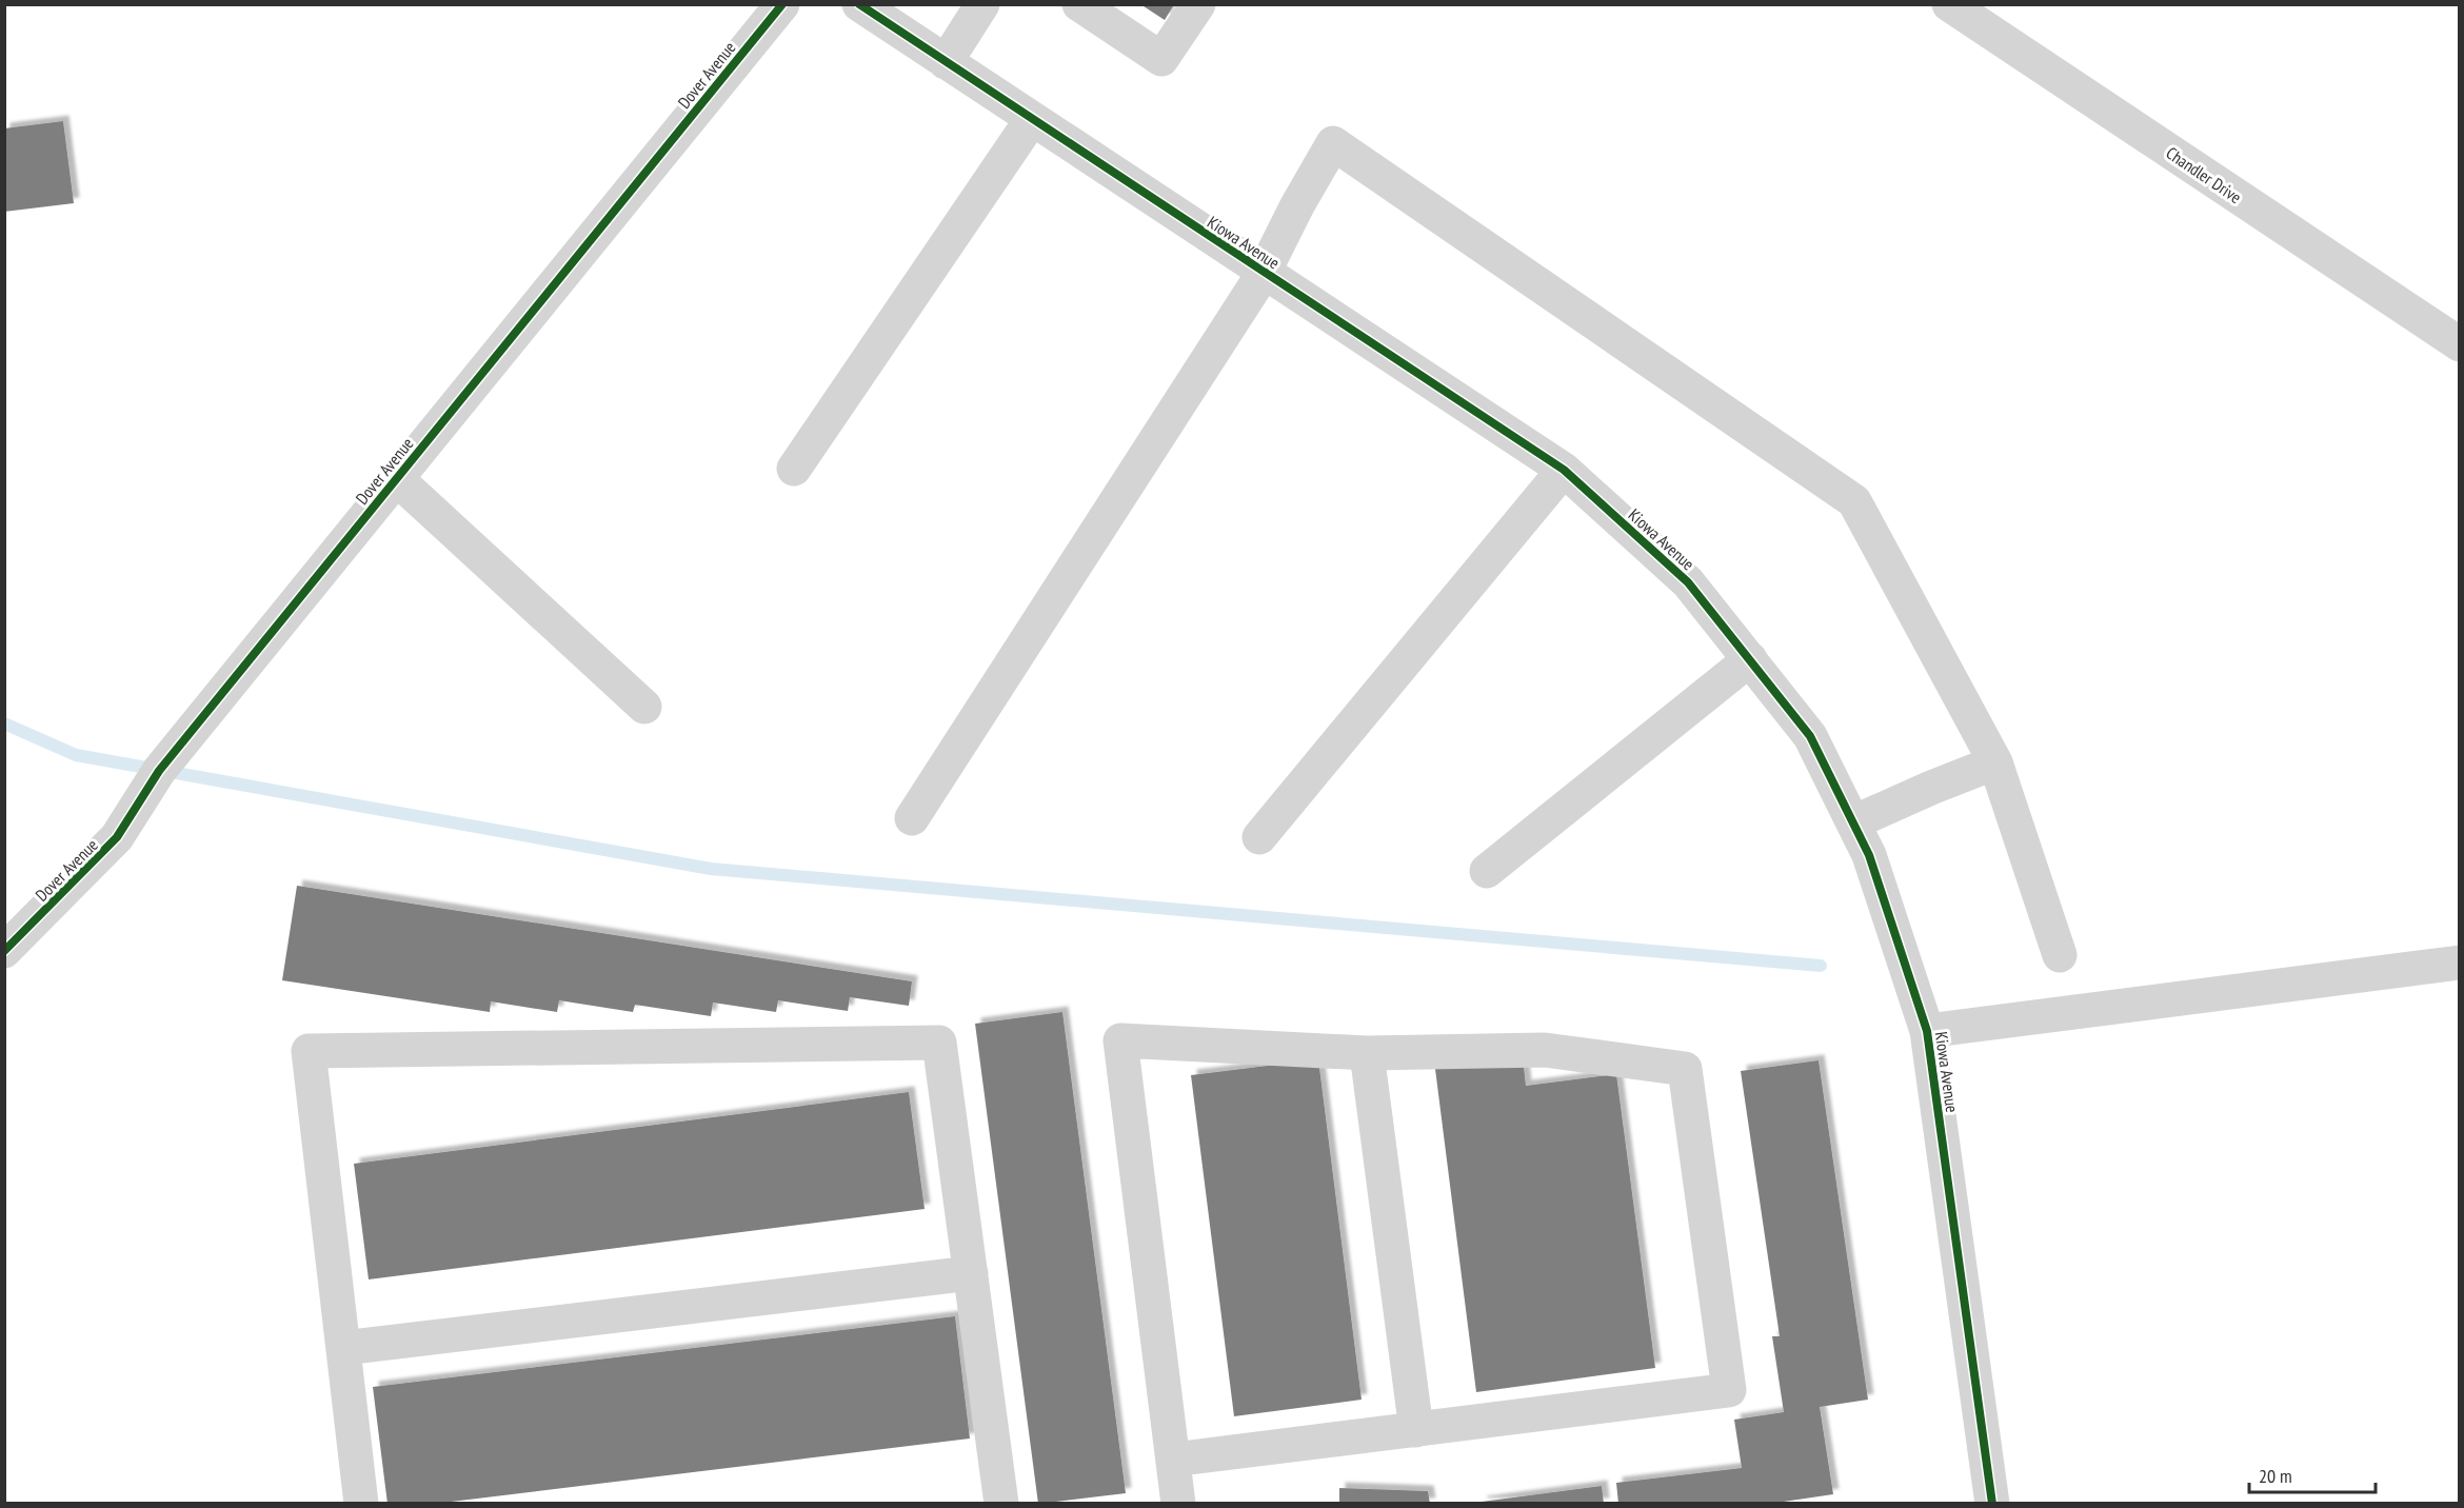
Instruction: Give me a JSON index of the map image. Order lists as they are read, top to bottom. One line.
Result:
{"streets":{"street":["Dover Avenue","Chandler Drive","Kiowa Avenue"]},"scale_bar":"20 m"}
